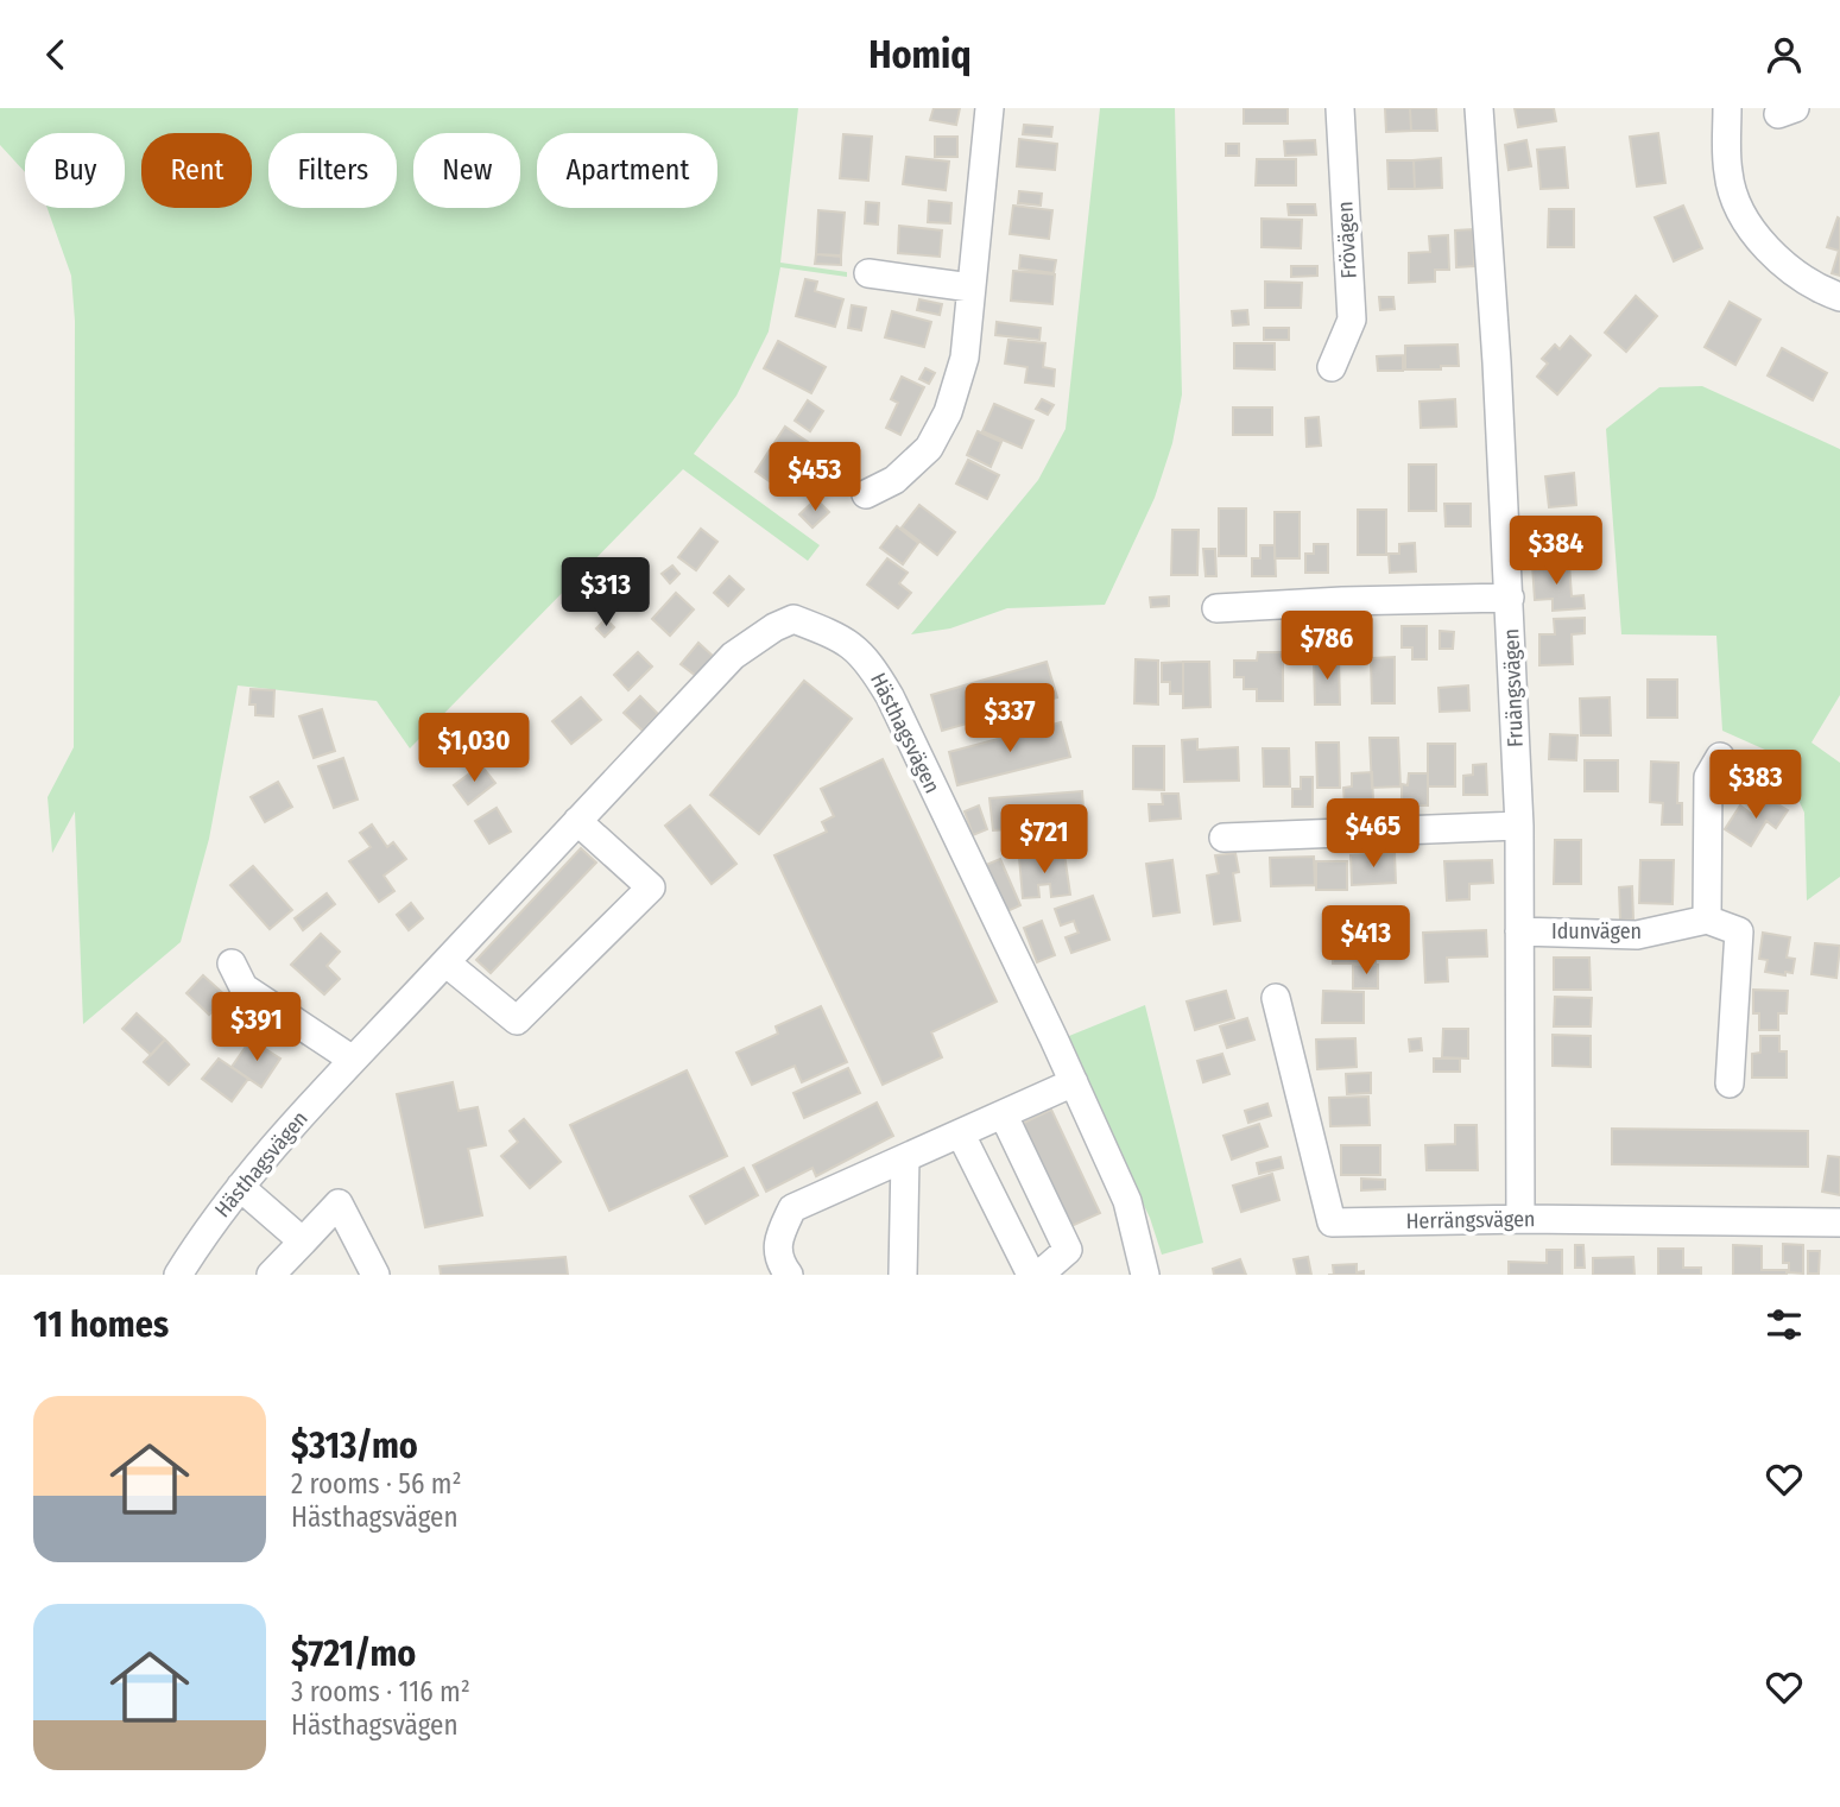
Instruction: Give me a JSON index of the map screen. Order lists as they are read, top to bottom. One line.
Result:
{"streets":{"street":["Frövägen","Fruängsvägen","Hästhagsvägen","Idunvägen","Herrängsvägen"]},"crossings":[["Fruängsvägen","Idunvägen"],["Fruängsvägen","Herrängsvägen"]],"page":{"header":"Homiq","chip":["Buy","Rent","Filters","New","Apartment"],"price":["$453","$384","$313","$786","$337","$1,030","$383","$465","$721","$413","$391"],"heading":"11 homes","list":[{"name":"$313/mo","note":"2 rooms · 56 m² · Hästhagsvägen"},{"name":"$721/mo","note":"3 rooms · 116 m² · Hästhagsvägen"}]}}
